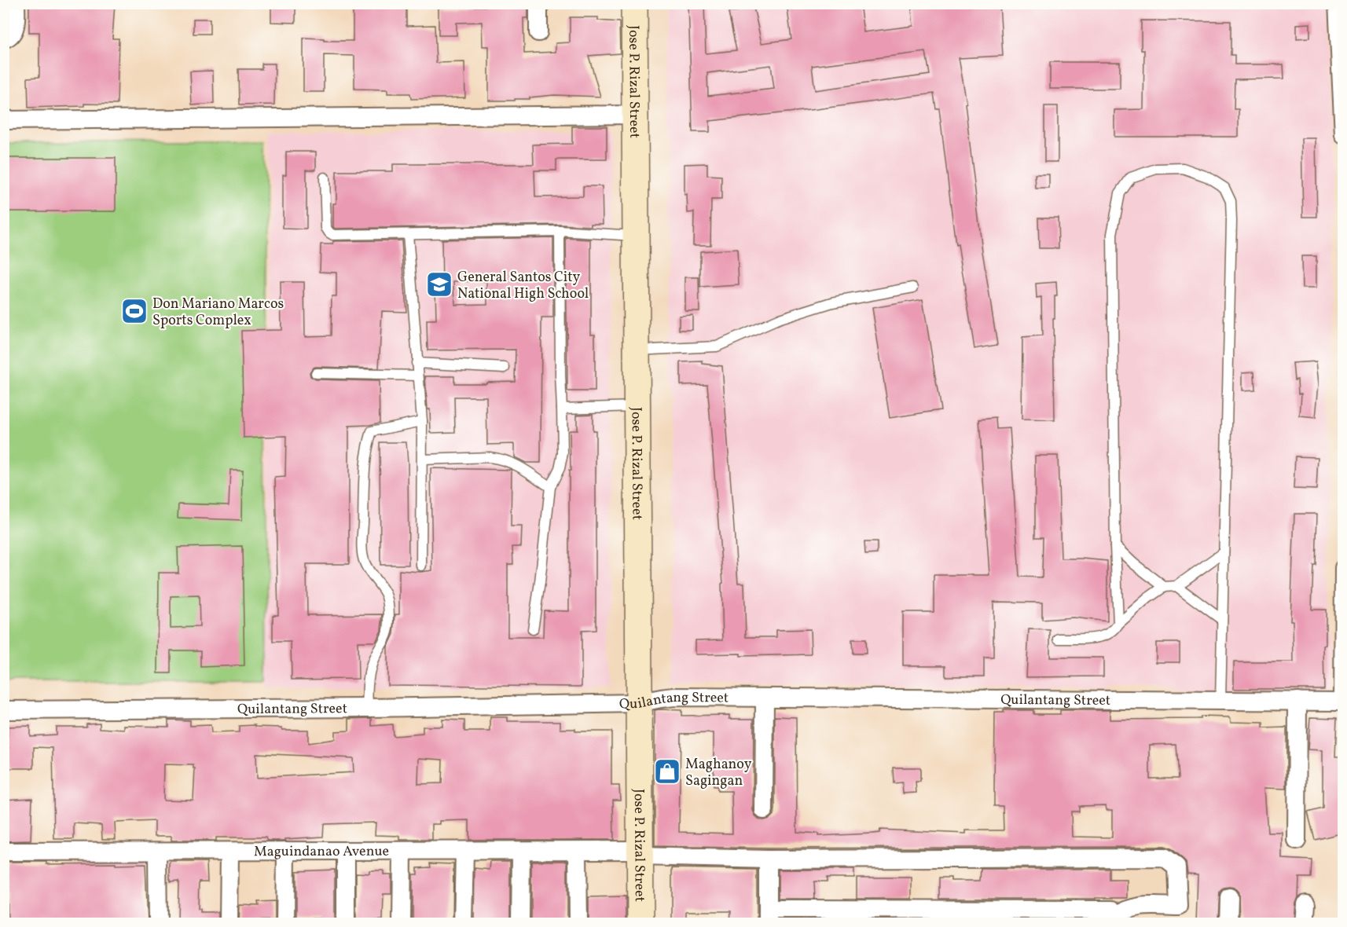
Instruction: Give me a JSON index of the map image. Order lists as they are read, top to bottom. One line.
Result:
{"streets":{"street":["Jose P. Rizal Street","Quilantang Street","Maguindanao Avenue"]},"crossings":[["Jose P. Rizal Street","Quilantang Street"],["Jose P. Rizal Street","Maguindanao Avenue"]],"places":{"school or university":["General Santos City National High School"],"sports":["Don Mariano Marcos Sports Complex"],"shop":["Maghanoy Sagingan"]}}
